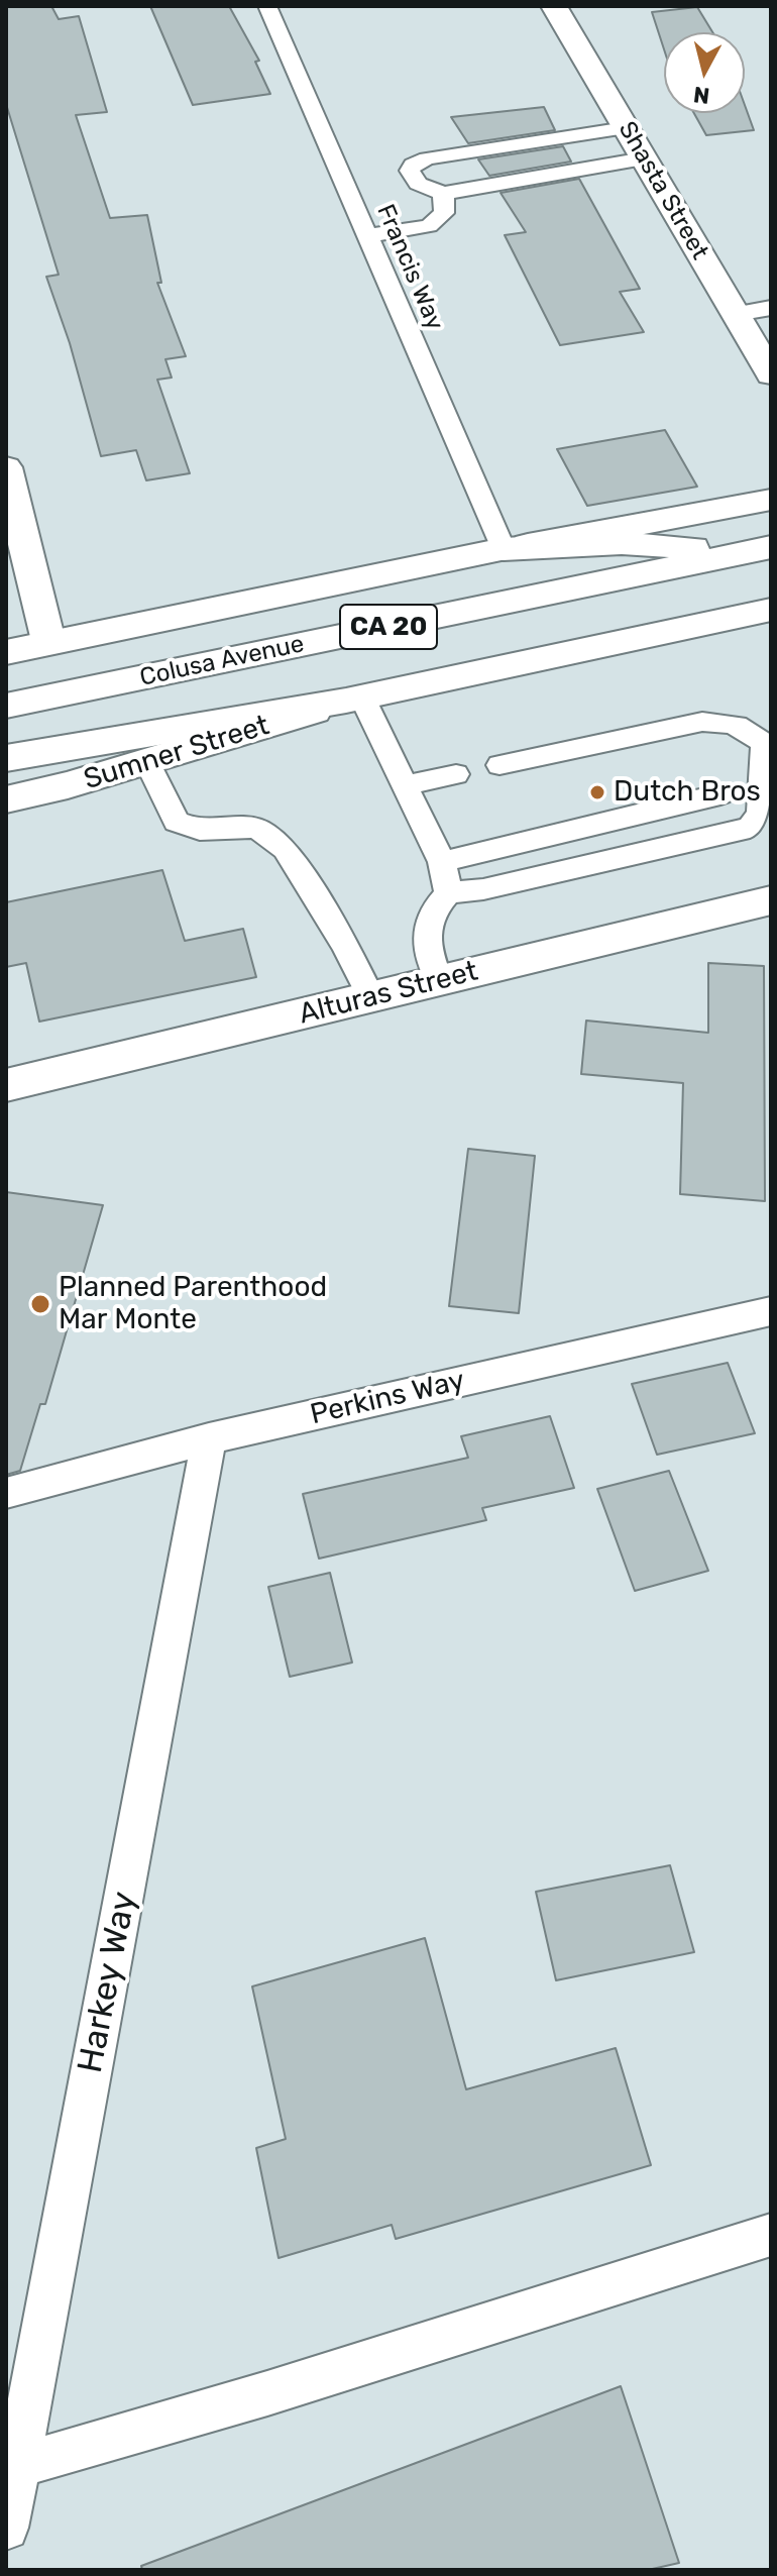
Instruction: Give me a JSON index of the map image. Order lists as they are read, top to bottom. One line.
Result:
{"streets":{"main road":["Shasta Street","CA 20","Colusa Avenue","Sumner Street","Alturas Street"],"lane":["Francis Way","Perkins Way","Harkey Way"]},"crossings":[["Francis Way","Colusa Avenue"],["Colusa Avenue","Sumner Street"],["Perkins Way","Harkey Way"]],"places":["Dutch Bros","Planned Parenthood Mar Monte"],"north":"bottom"}
